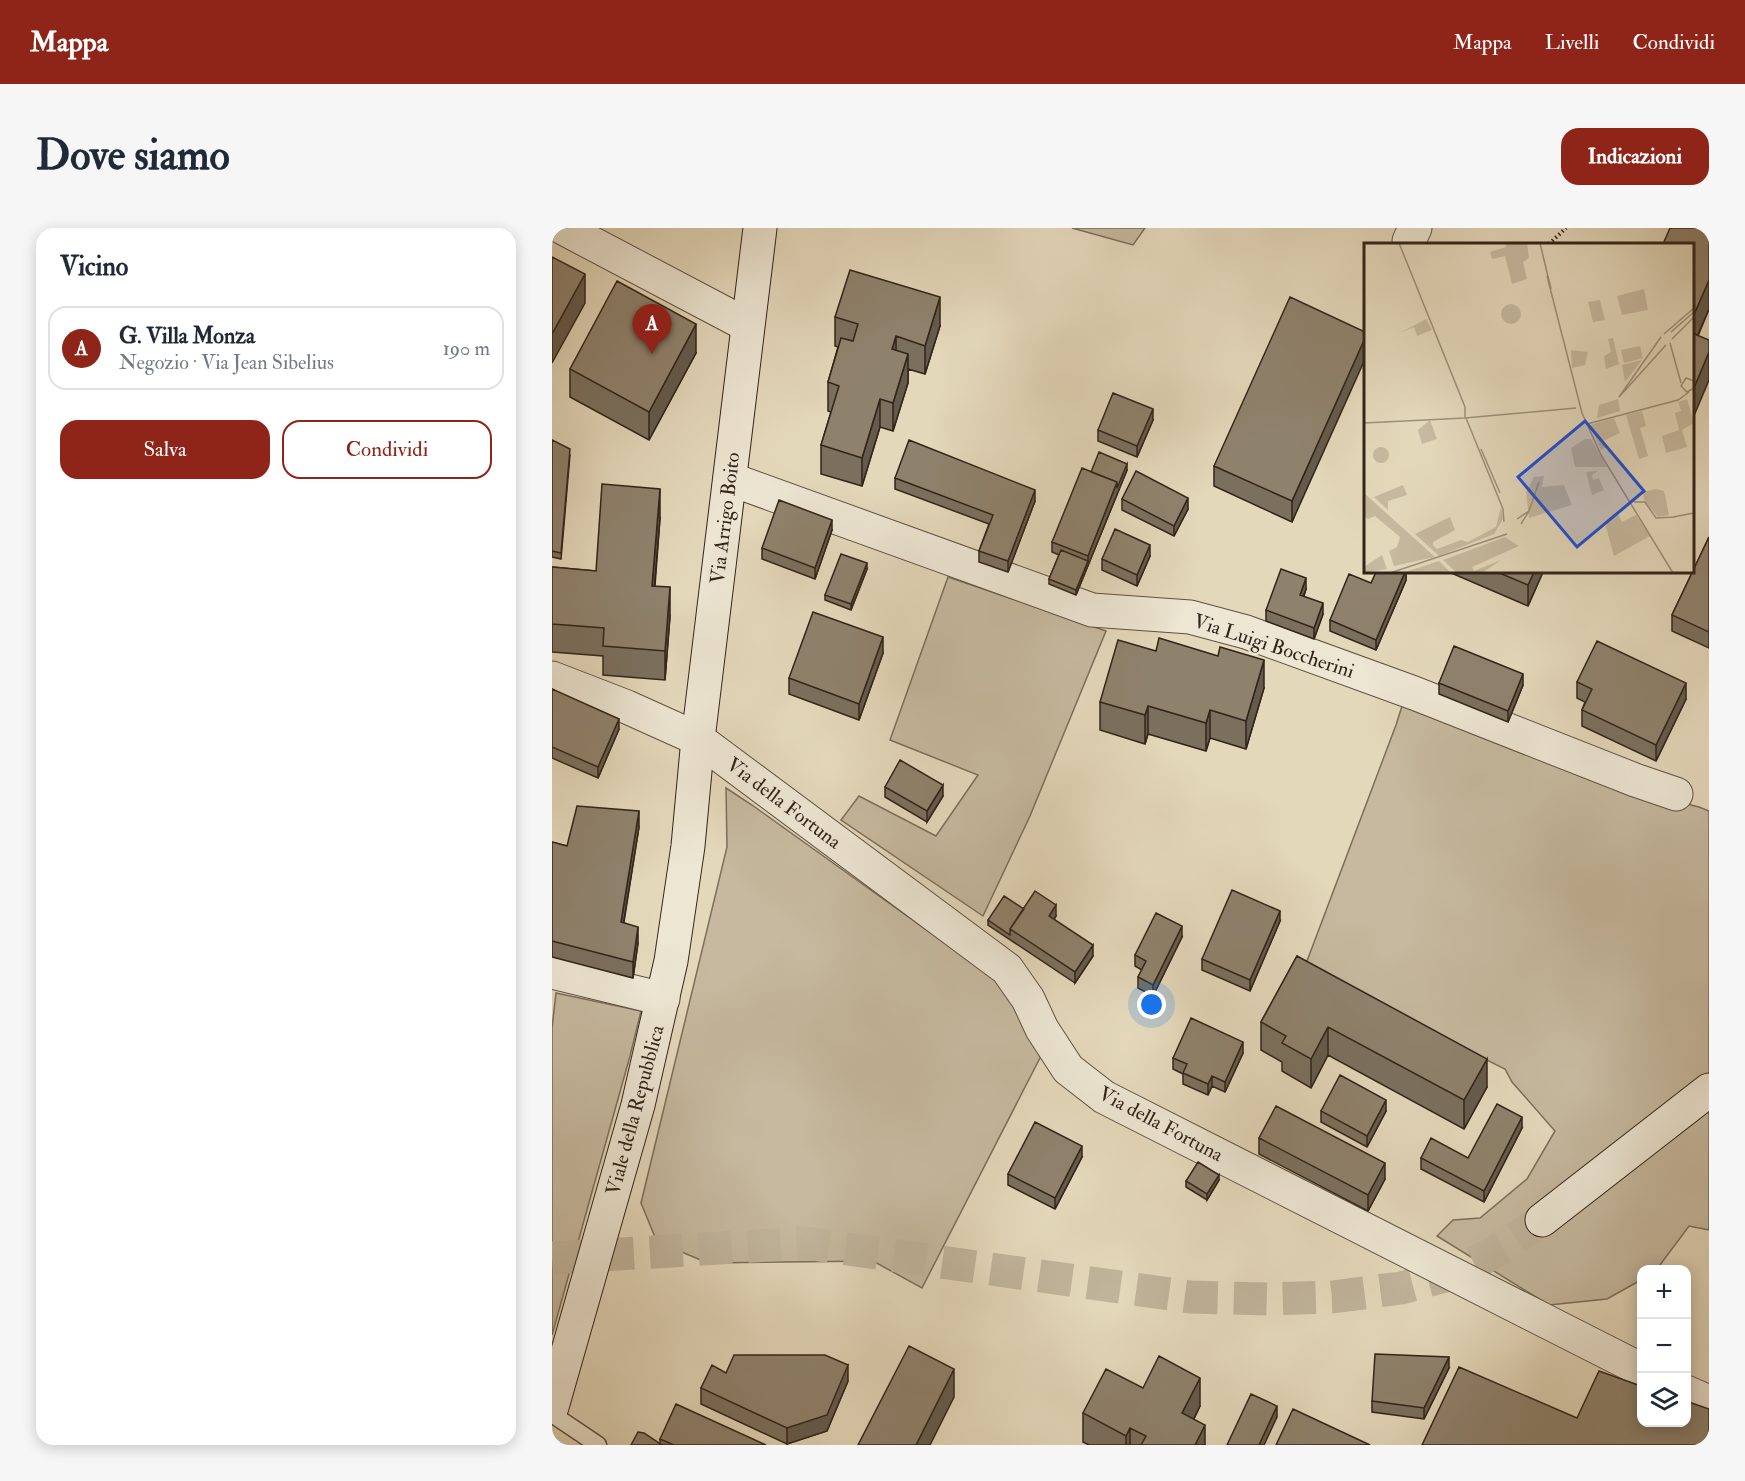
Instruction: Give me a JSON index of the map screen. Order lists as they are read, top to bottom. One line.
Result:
{"streets":{"street":["Via Arrigo Boito","Via Luigi Boccherini","Via della Fortuna","Viale della Repubblica"]},"crossings":[["Via Arrigo Boito","Via Luigi Boccherini"],["Via Arrigo Boito","Via della Fortuna"],["Via Arrigo Boito","Viale della Repubblica"]],"page":{"header":"Mappa","nav":["Mappa","Livelli","Condividi"],"buttons":["Indicazioni",["Salva","Condividi"]],"title":"Dove siamo","heading":"Vicino","pins":"A","list":[{"mark":"A","name":"G. Villa Monza","note":"Negozio · Via Jean Sibelius","value":"190 m"}],"map_buttons":["+","−"]}}
